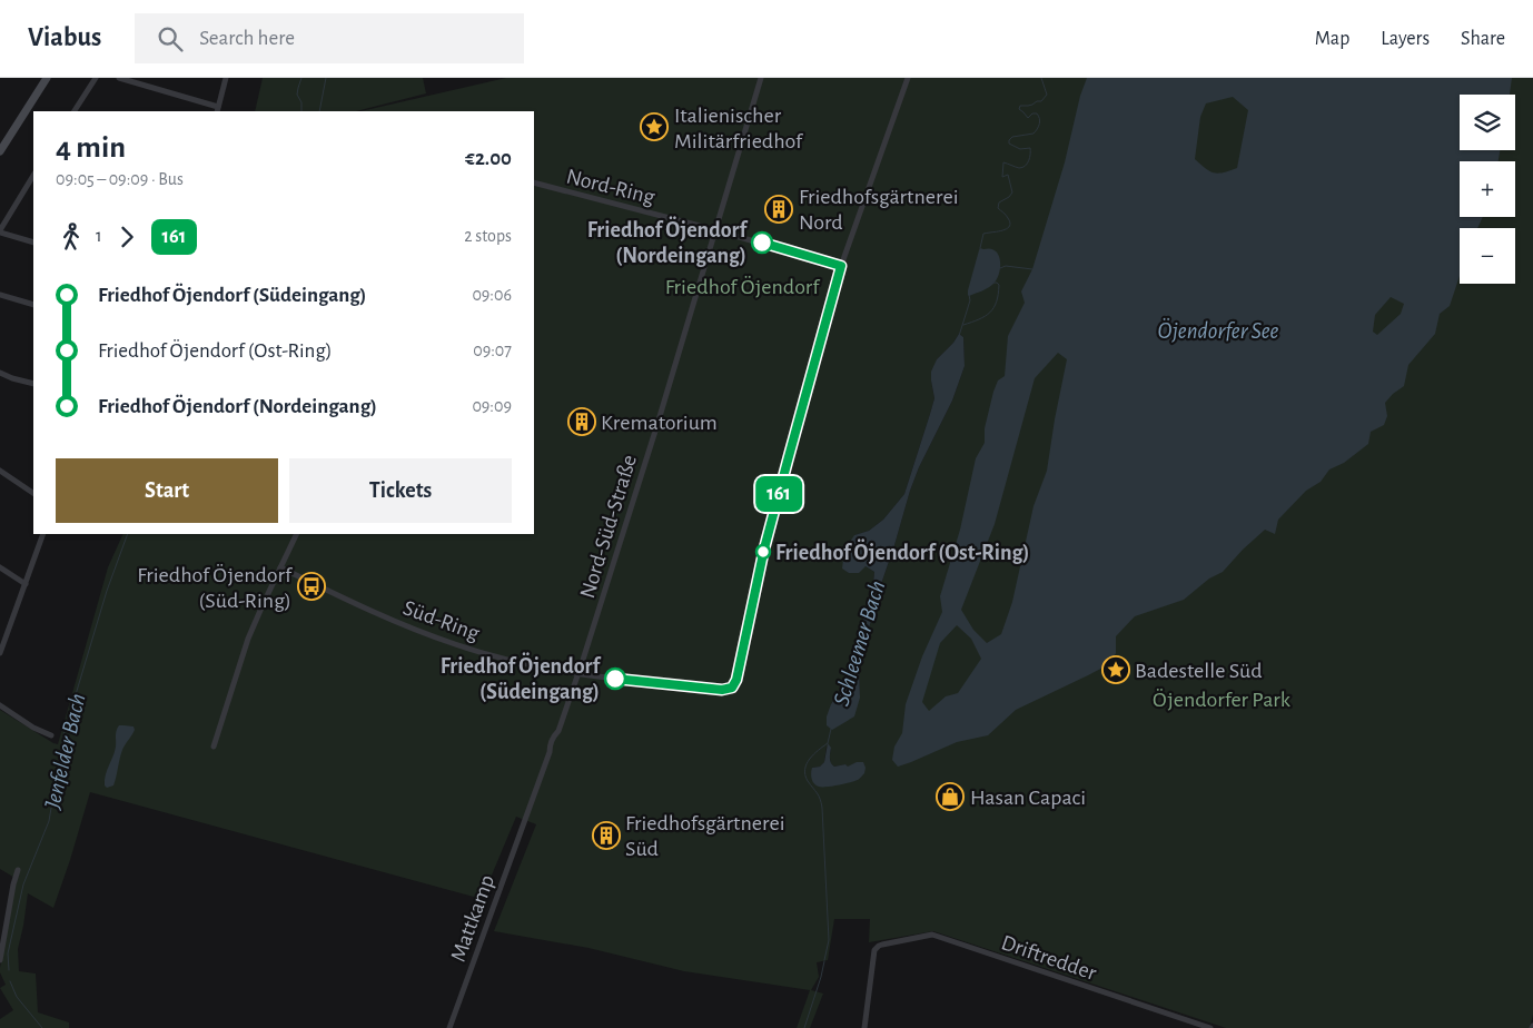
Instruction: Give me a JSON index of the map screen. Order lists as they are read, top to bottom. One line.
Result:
{"streets":{"street":["Nord-Ring","Nord-Süd-Straße","Süd-Ring","Mattkamp","Driftredder"]},"crossings":[["Nord-Ring","Nord-Süd-Straße"],["Nord-Ring","Süd-Ring"],["Nord-Süd-Straße","Süd-Ring"],["Nord-Süd-Straße","Mattkamp"]],"water":["Öjendorfer See","Schleemer Bach","Jenfelder Bach"],"parks":["Friedhof Öjendorf","Öjendorfer Park"],"places":{"place":["Italienischer Militärfriedhof","Badestelle Süd"],"building":["Friedhofsgärtnerei Nord","Krematorium","Friedhofsgärtnerei Süd"],"other":["Friedhof Öjendorf (Nordeingang)","Friedhof Öjendorf (Ost-Ring)","Friedhof Öjendorf (Südeingang)"],"bus stop":["Friedhof Öjendorf (Süd-Ring)"],"shop":["Hasan Capaci"]},"lines":["bus line 161"],"page":{"header":"Viabus","search":"Search here","nav":["Map","Layers","Share"],"on_map":"161","map_buttons":["+","−"],"heading":["4 min","09:05 – 09:09 · Bus","€2.00"],"legs":["1","161","2 stops"],"list":[{"name":"Friedhof Öjendorf (Südeingang)","value":"09:06"},{"name":"Friedhof Öjendorf (Ost-Ring)","value":"09:07"},{"name":"Friedhof Öjendorf (Nordeingang)","value":"09:09"}],"buttons":["Start","Tickets"]}}
